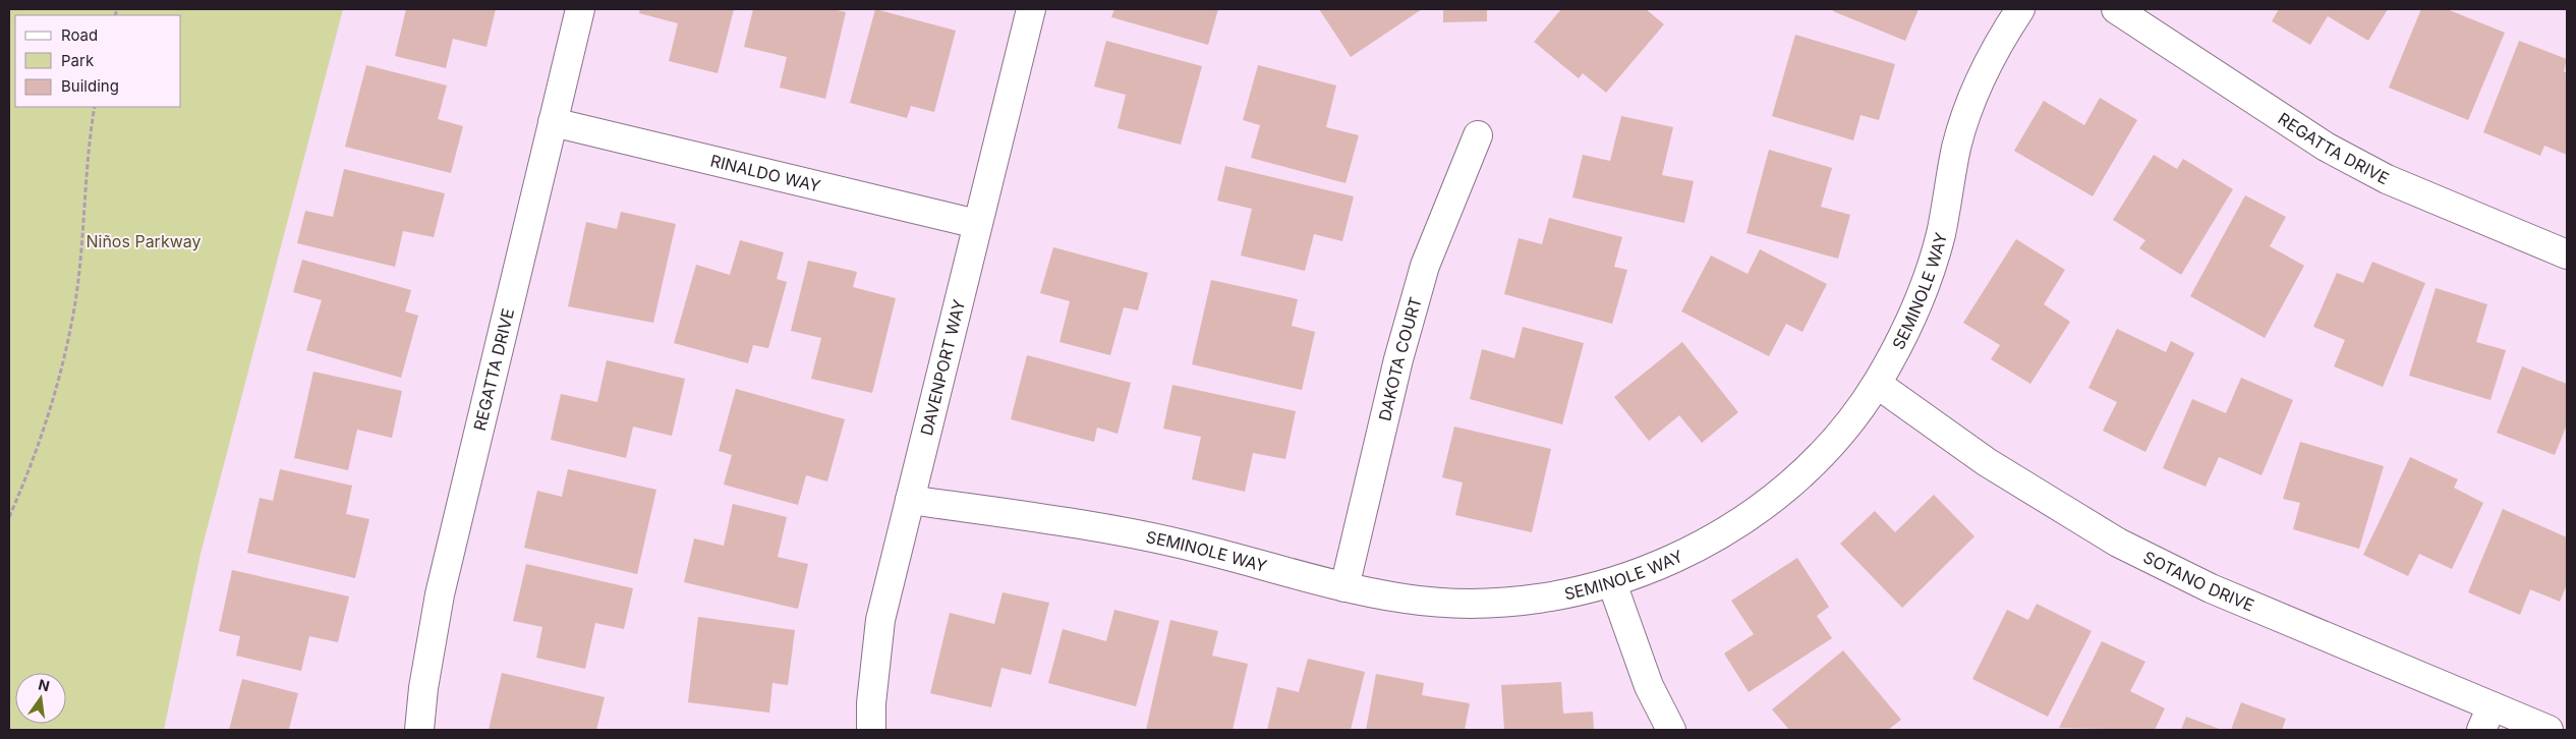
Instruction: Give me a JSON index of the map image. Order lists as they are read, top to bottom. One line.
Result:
{"streets":{"street":["REGATTA DRIVE","RINALDO WAY","SEMINOLE WAY","DAKOTA COURT","DAVENPORT WAY","SOTANO DRIVE"]},"crossings":[["REGATTA DRIVE","RINALDO WAY"],["RINALDO WAY","DAVENPORT WAY"],["SEMINOLE WAY","DAKOTA COURT"],["SEMINOLE WAY","DAVENPORT WAY"],["SEMINOLE WAY","SOTANO DRIVE"]],"parks":["Niños Parkway"],"legend":["Road","Park","Building"],"north":"top"}
